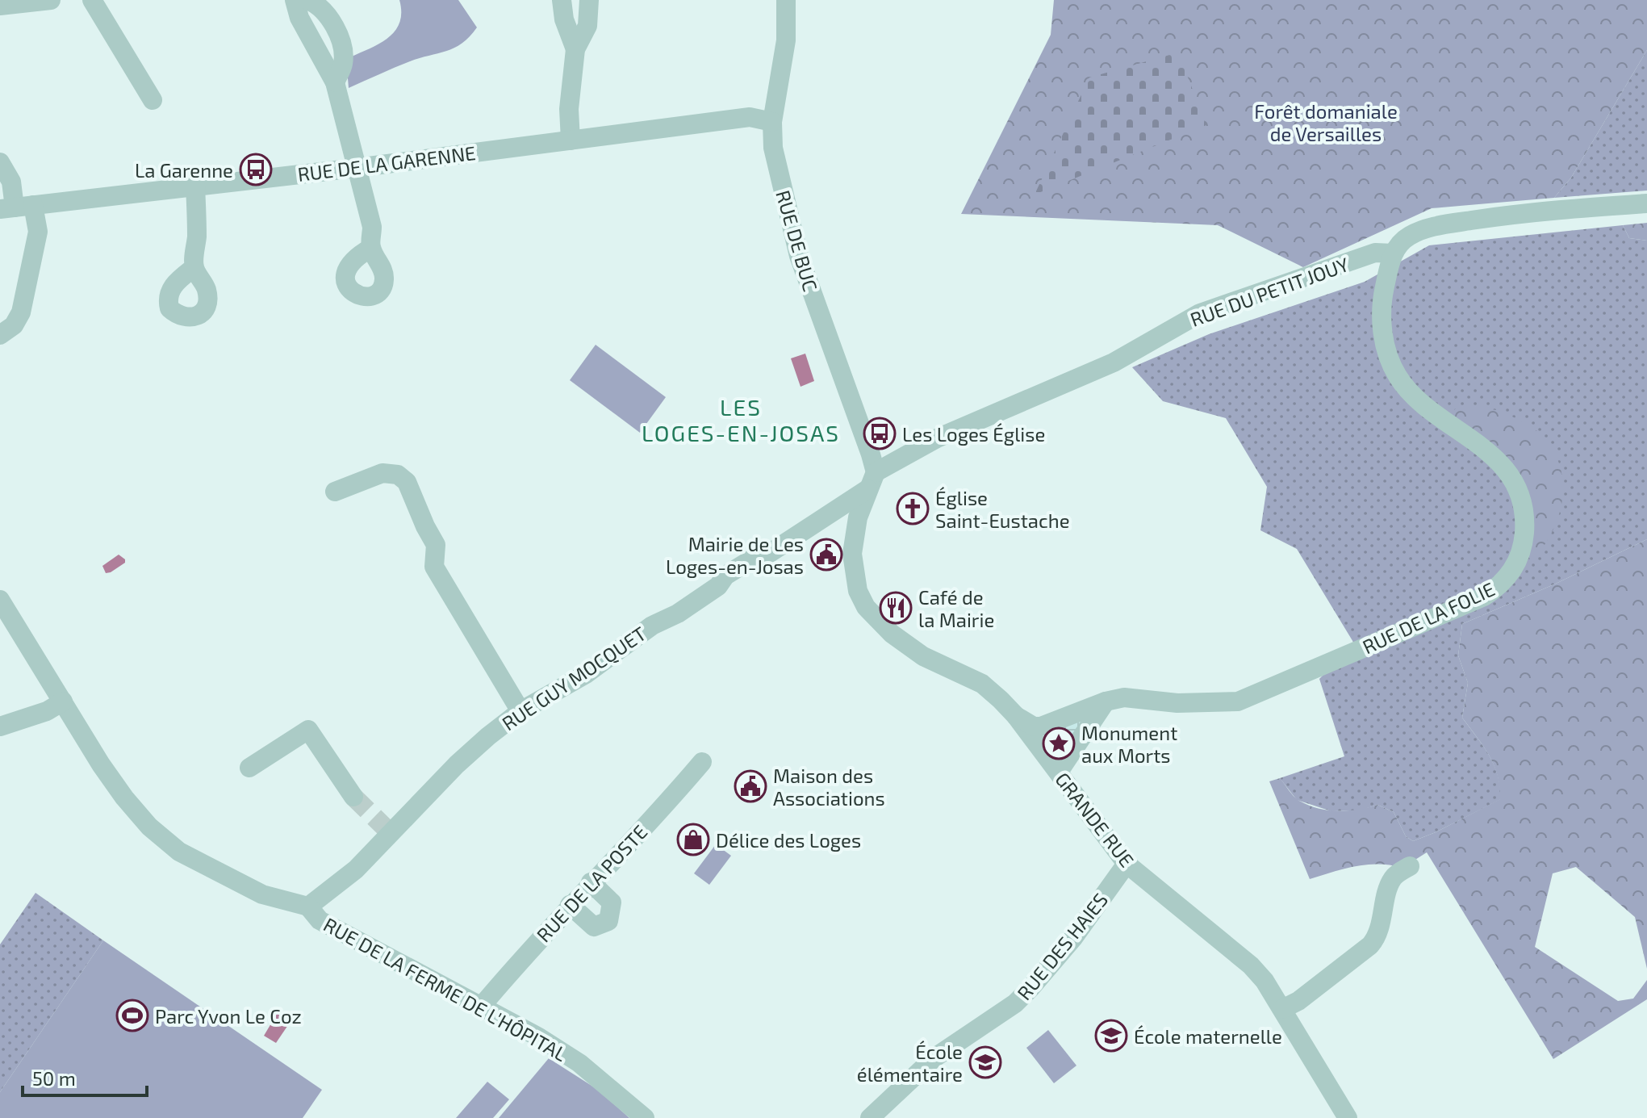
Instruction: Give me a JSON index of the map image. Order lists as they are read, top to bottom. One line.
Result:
{"streets":{"street":["RUE DE LA GARENNE","RUE DE BUC","RUE DU PETIT JOUY","RUE DE LA FOLIE","RUE GUY MOCQUET","GRANDE RUE","RUE DE LA POSTE","RUE DES HAIES","RUE DE LA FERME DE L'HÔPITAL"]},"crossings":[["RUE DE LA GARENNE","RUE DE BUC"],["RUE DE BUC","RUE DU PETIT JOUY"],["RUE DE BUC","RUE GUY MOCQUET"],["RUE DE BUC","GRANDE RUE"],["RUE DU PETIT JOUY","RUE DE LA FOLIE"],["RUE DU PETIT JOUY","RUE GUY MOCQUET"],["RUE DU PETIT JOUY","GRANDE RUE"],["RUE DE LA FOLIE","GRANDE RUE"],["RUE GUY MOCQUET","GRANDE RUE"],["RUE GUY MOCQUET","RUE DE LA FERME DE L'HÔPITAL"],["GRANDE RUE","RUE DES HAIES"],["RUE DE LA POSTE","RUE DE LA FERME DE L'HÔPITAL"]],"districts":["LES LOGES-EN-JOSAS"],"parks":["Forêt domaniale de Versailles"],"places":{"bus stop":["La Garenne","Les Loges Église"],"church":["Église Saint-Eustache"],"public building":["Mairie de Les Loges-en-Josas","Maison des Associations"],"restaurant":["Café de la Mairie"],"place":["Monument aux Morts"],"shop":["Délice des Loges"],"sports":["Parc Yvon Le Coz"],"school or university":["École maternelle","École élémentaire"]},"scale_bar":"50 m"}
